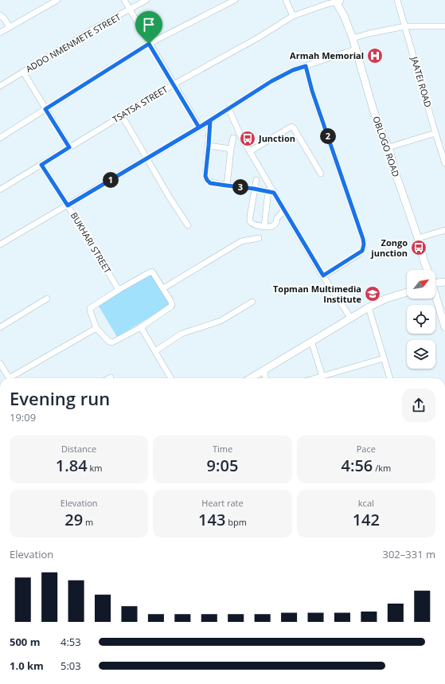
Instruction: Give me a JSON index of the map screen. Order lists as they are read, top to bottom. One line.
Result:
{"streets":{"main road":["OBLOGO ROAD"],"street":["ADDO NMENMETE STREET","JAATEI ROAD","TSATSA STREET","BUKHARI STREET"]},"crossings":[["TSATSA STREET","OBLOGO ROAD"],["TSATSA STREET","BUKHARI STREET"]],"places":{"hospital":["Armah Memorial"],"bus stop":["Junction","Zongo junction"],"school or university":["Topman Multimedia Institute"]},"north":"top right","page":{"pins":["2","1","3"],"heading":["Evening run","19:09"],"stats":[["Distance","1.84 km"],["Time","9:05"],["Pace","4:56 /km"],["Elevation","29 m"],["Heart rate","143 bpm"],["kcal","142"]],"chart":["Elevation","302–331 m"],"list":[{"name":"500 m","note":"4:53"},{"name":"1.0 km","note":"5:03"}]}}
